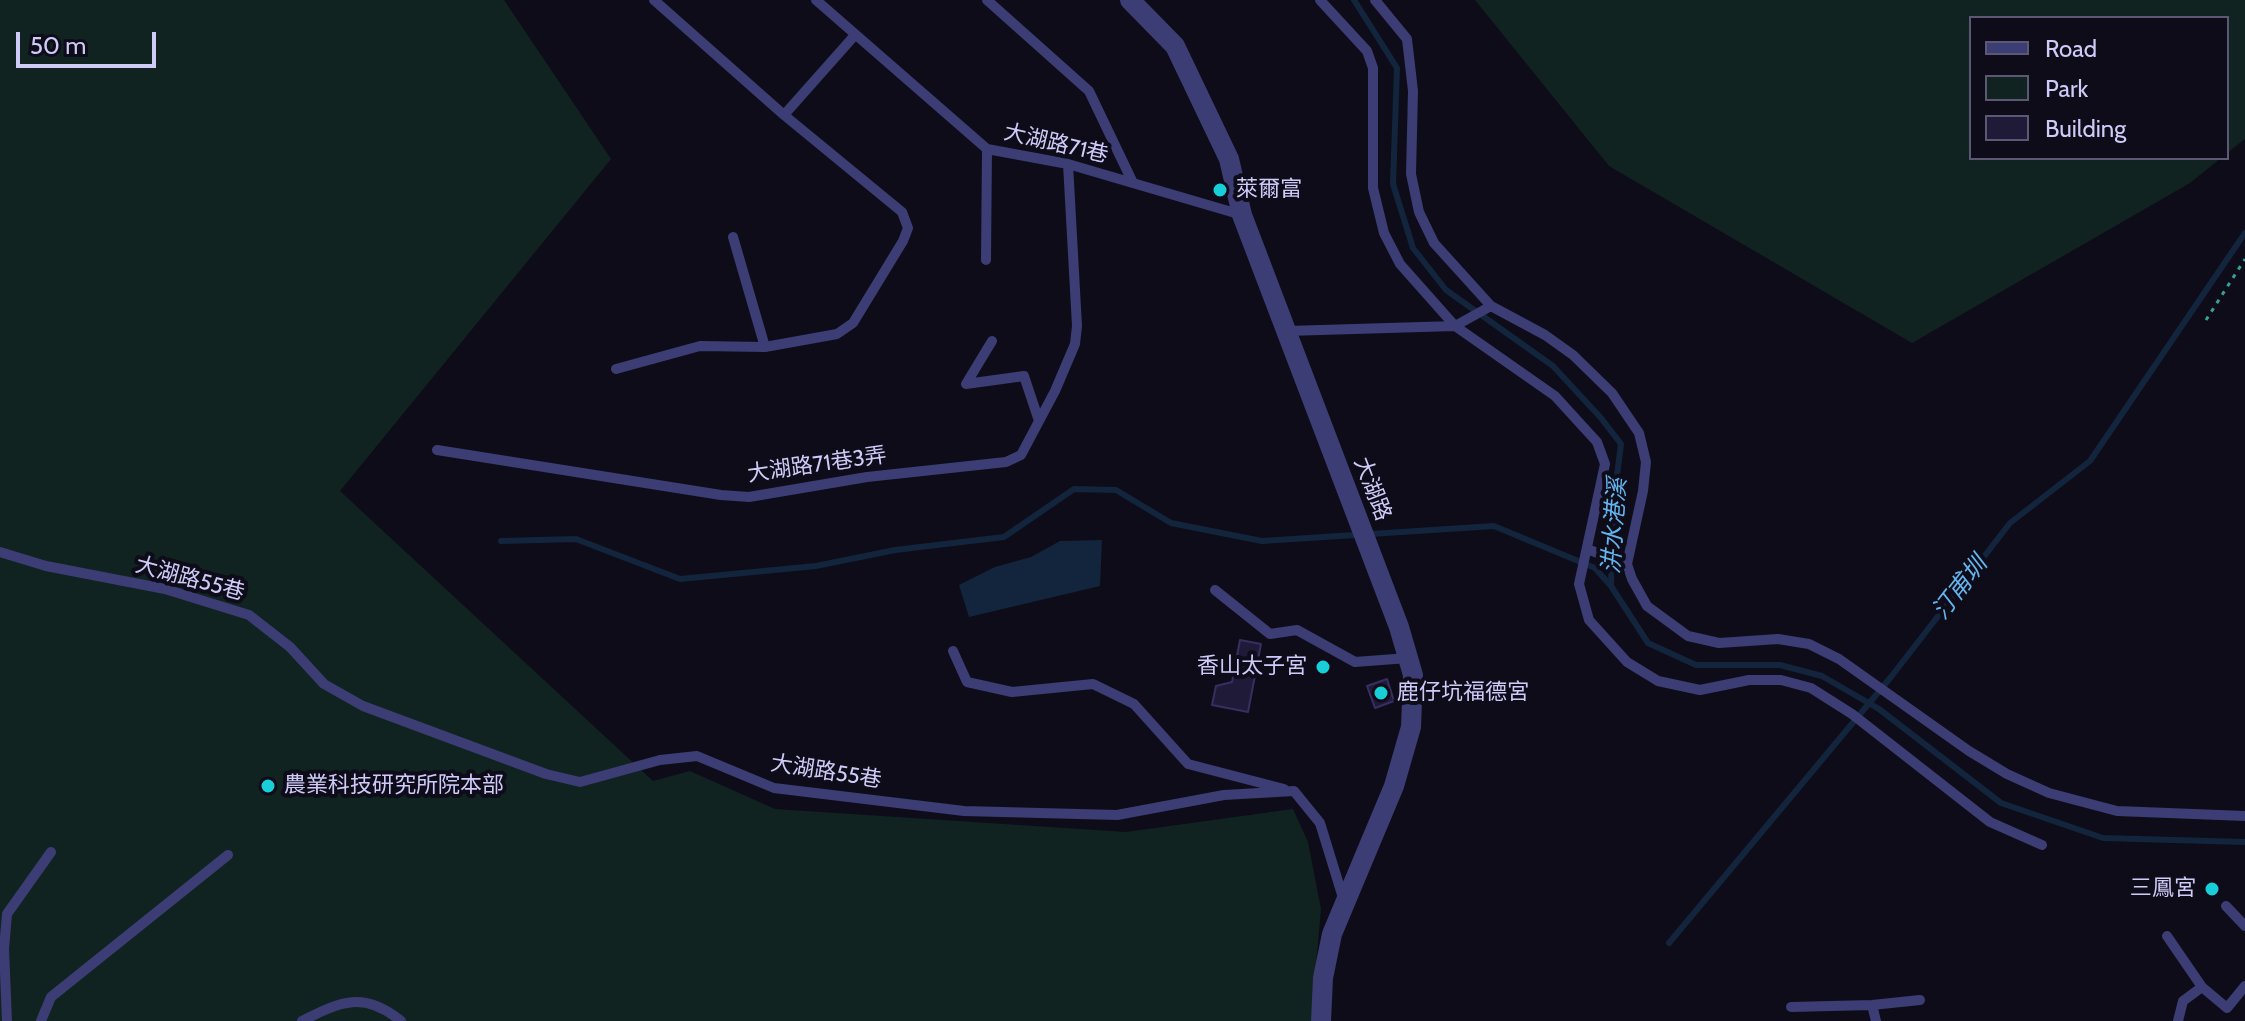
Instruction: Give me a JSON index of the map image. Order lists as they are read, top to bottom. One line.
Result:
{"streets":{"street":["大湖路"],"lane":["大湖路71巷","大湖路71巷3弄","大湖路55巷"]},"crossings":[["大湖路71巷","大湖路71巷3弄"],["大湖路71巷","大湖路"]],"water":["汫水港溪","汀甫圳"],"places":["萊爾富","香山太子宮","鹿仔坑福德宮","農業科技研究所院本部","三鳳宮"],"legend":["Road","Park","Building"],"scale_bar":"50 m"}
